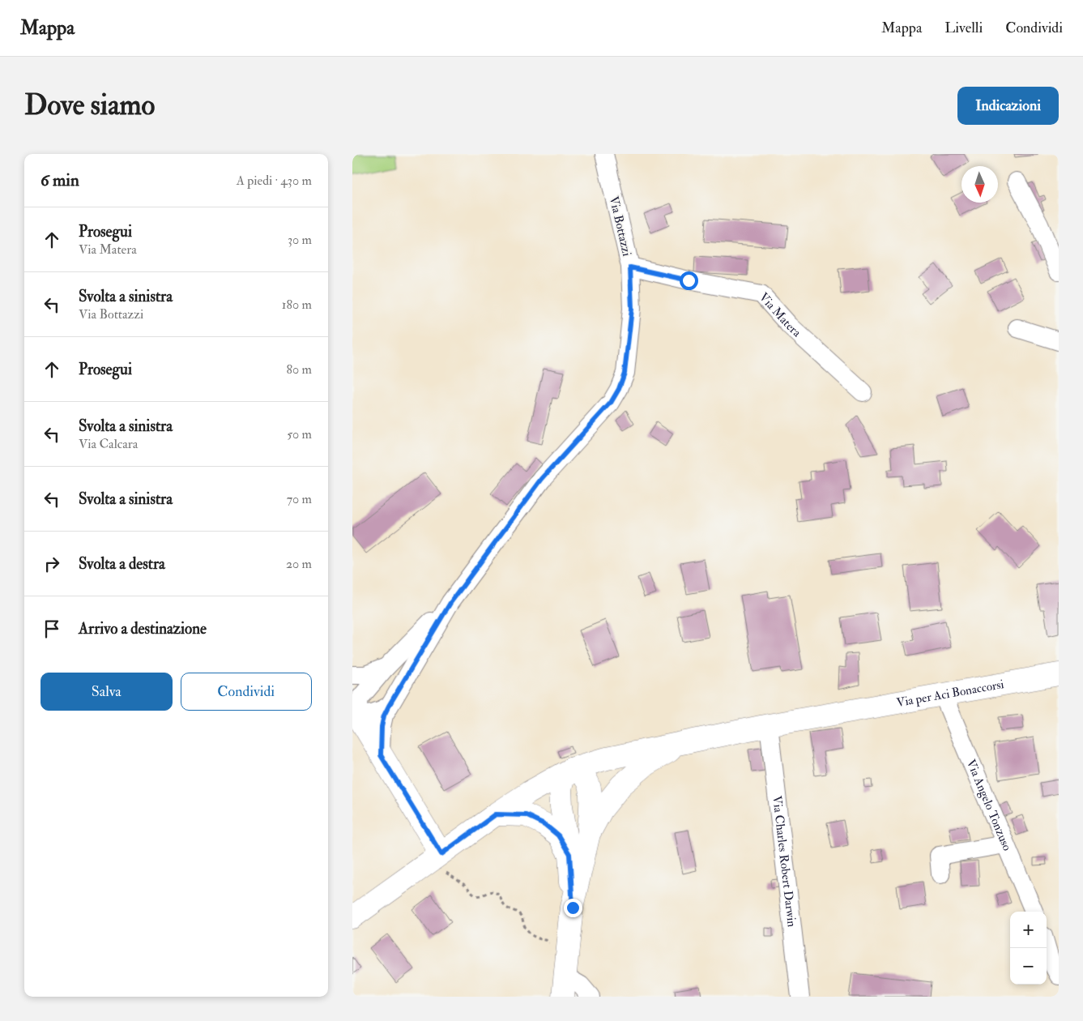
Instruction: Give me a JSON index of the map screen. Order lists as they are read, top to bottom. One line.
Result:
{"streets":{"main road":["Via per Aci Bonaccorsi"],"street":["Via Bottazzi","Via Matera","Via Angelo Tonzuso","Via Charles Robert Darwin"]},"crossings":[["Via Bottazzi","Via Matera"],["Via per Aci Bonaccorsi","Via Angelo Tonzuso"],["Via per Aci Bonaccorsi","Via Charles Robert Darwin"]],"north":"bottom","page":{"header":"Mappa","nav":["Mappa","Livelli","Condividi"],"buttons":["Indicazioni",["Salva","Condividi"]],"title":"Dove siamo","heading":["6 min","A piedi · 430 m"],"list":[["Prosegui","Via Matera","30 m"],["Svolta a sinistra","Via Bottazzi","180 m"],["Prosegui","80 m"],["Svolta a sinistra","Via Calcara","50 m"],["Svolta a sinistra","70 m"],["Svolta a destra","20 m"],"Arrivo a destinazione"],"map_buttons":["+","−"]}}
